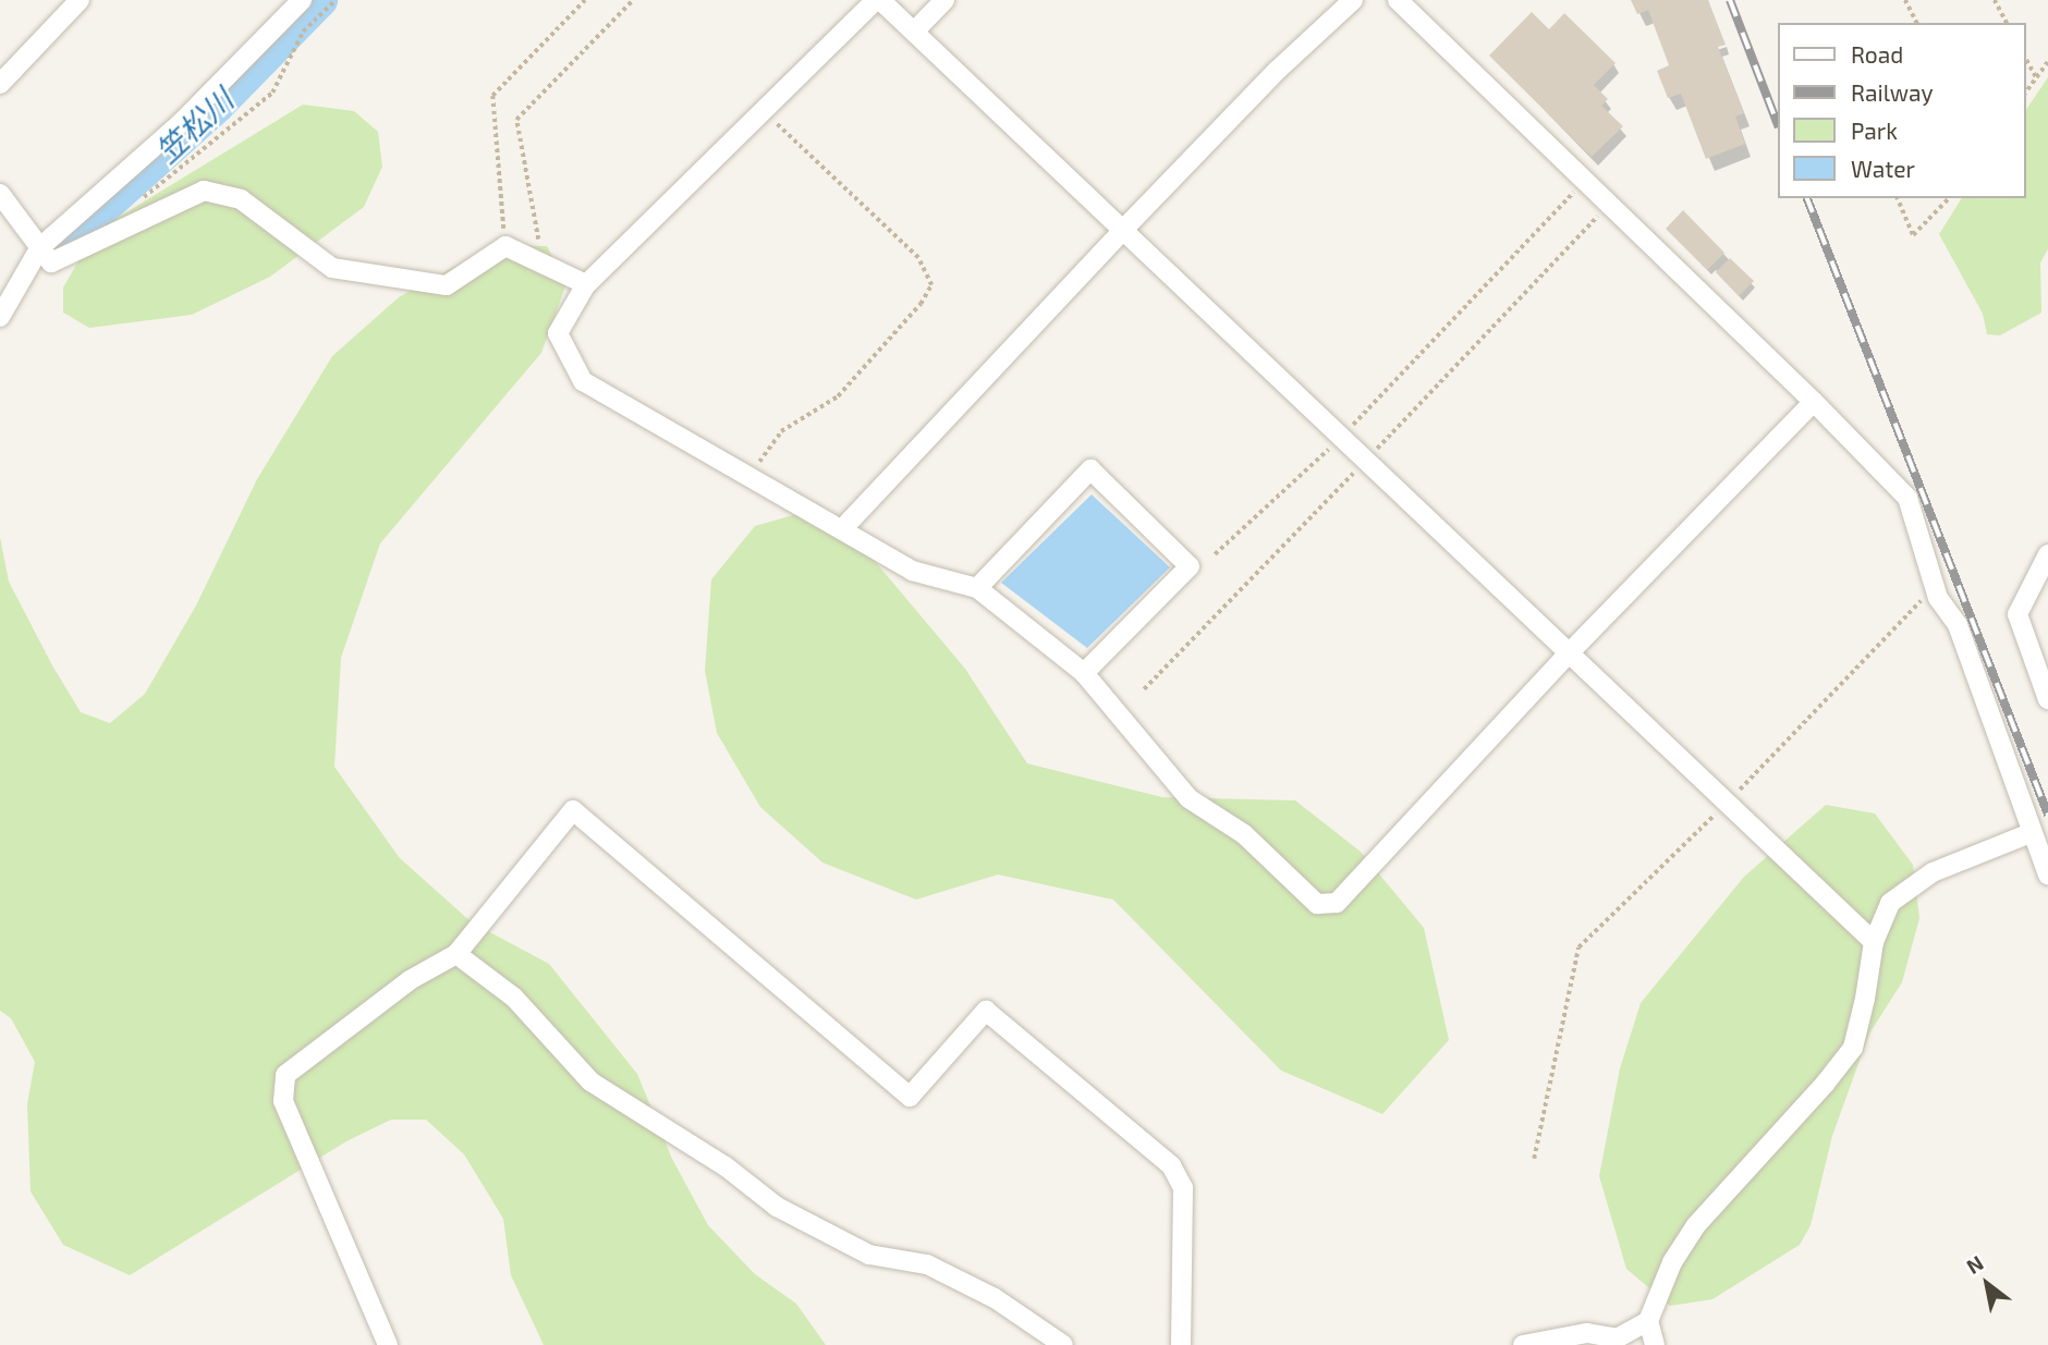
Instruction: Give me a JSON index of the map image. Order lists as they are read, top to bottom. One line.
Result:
{"water":["笠松川"],"legend":["Road","Railway","Park","Water"],"north":"top left"}
